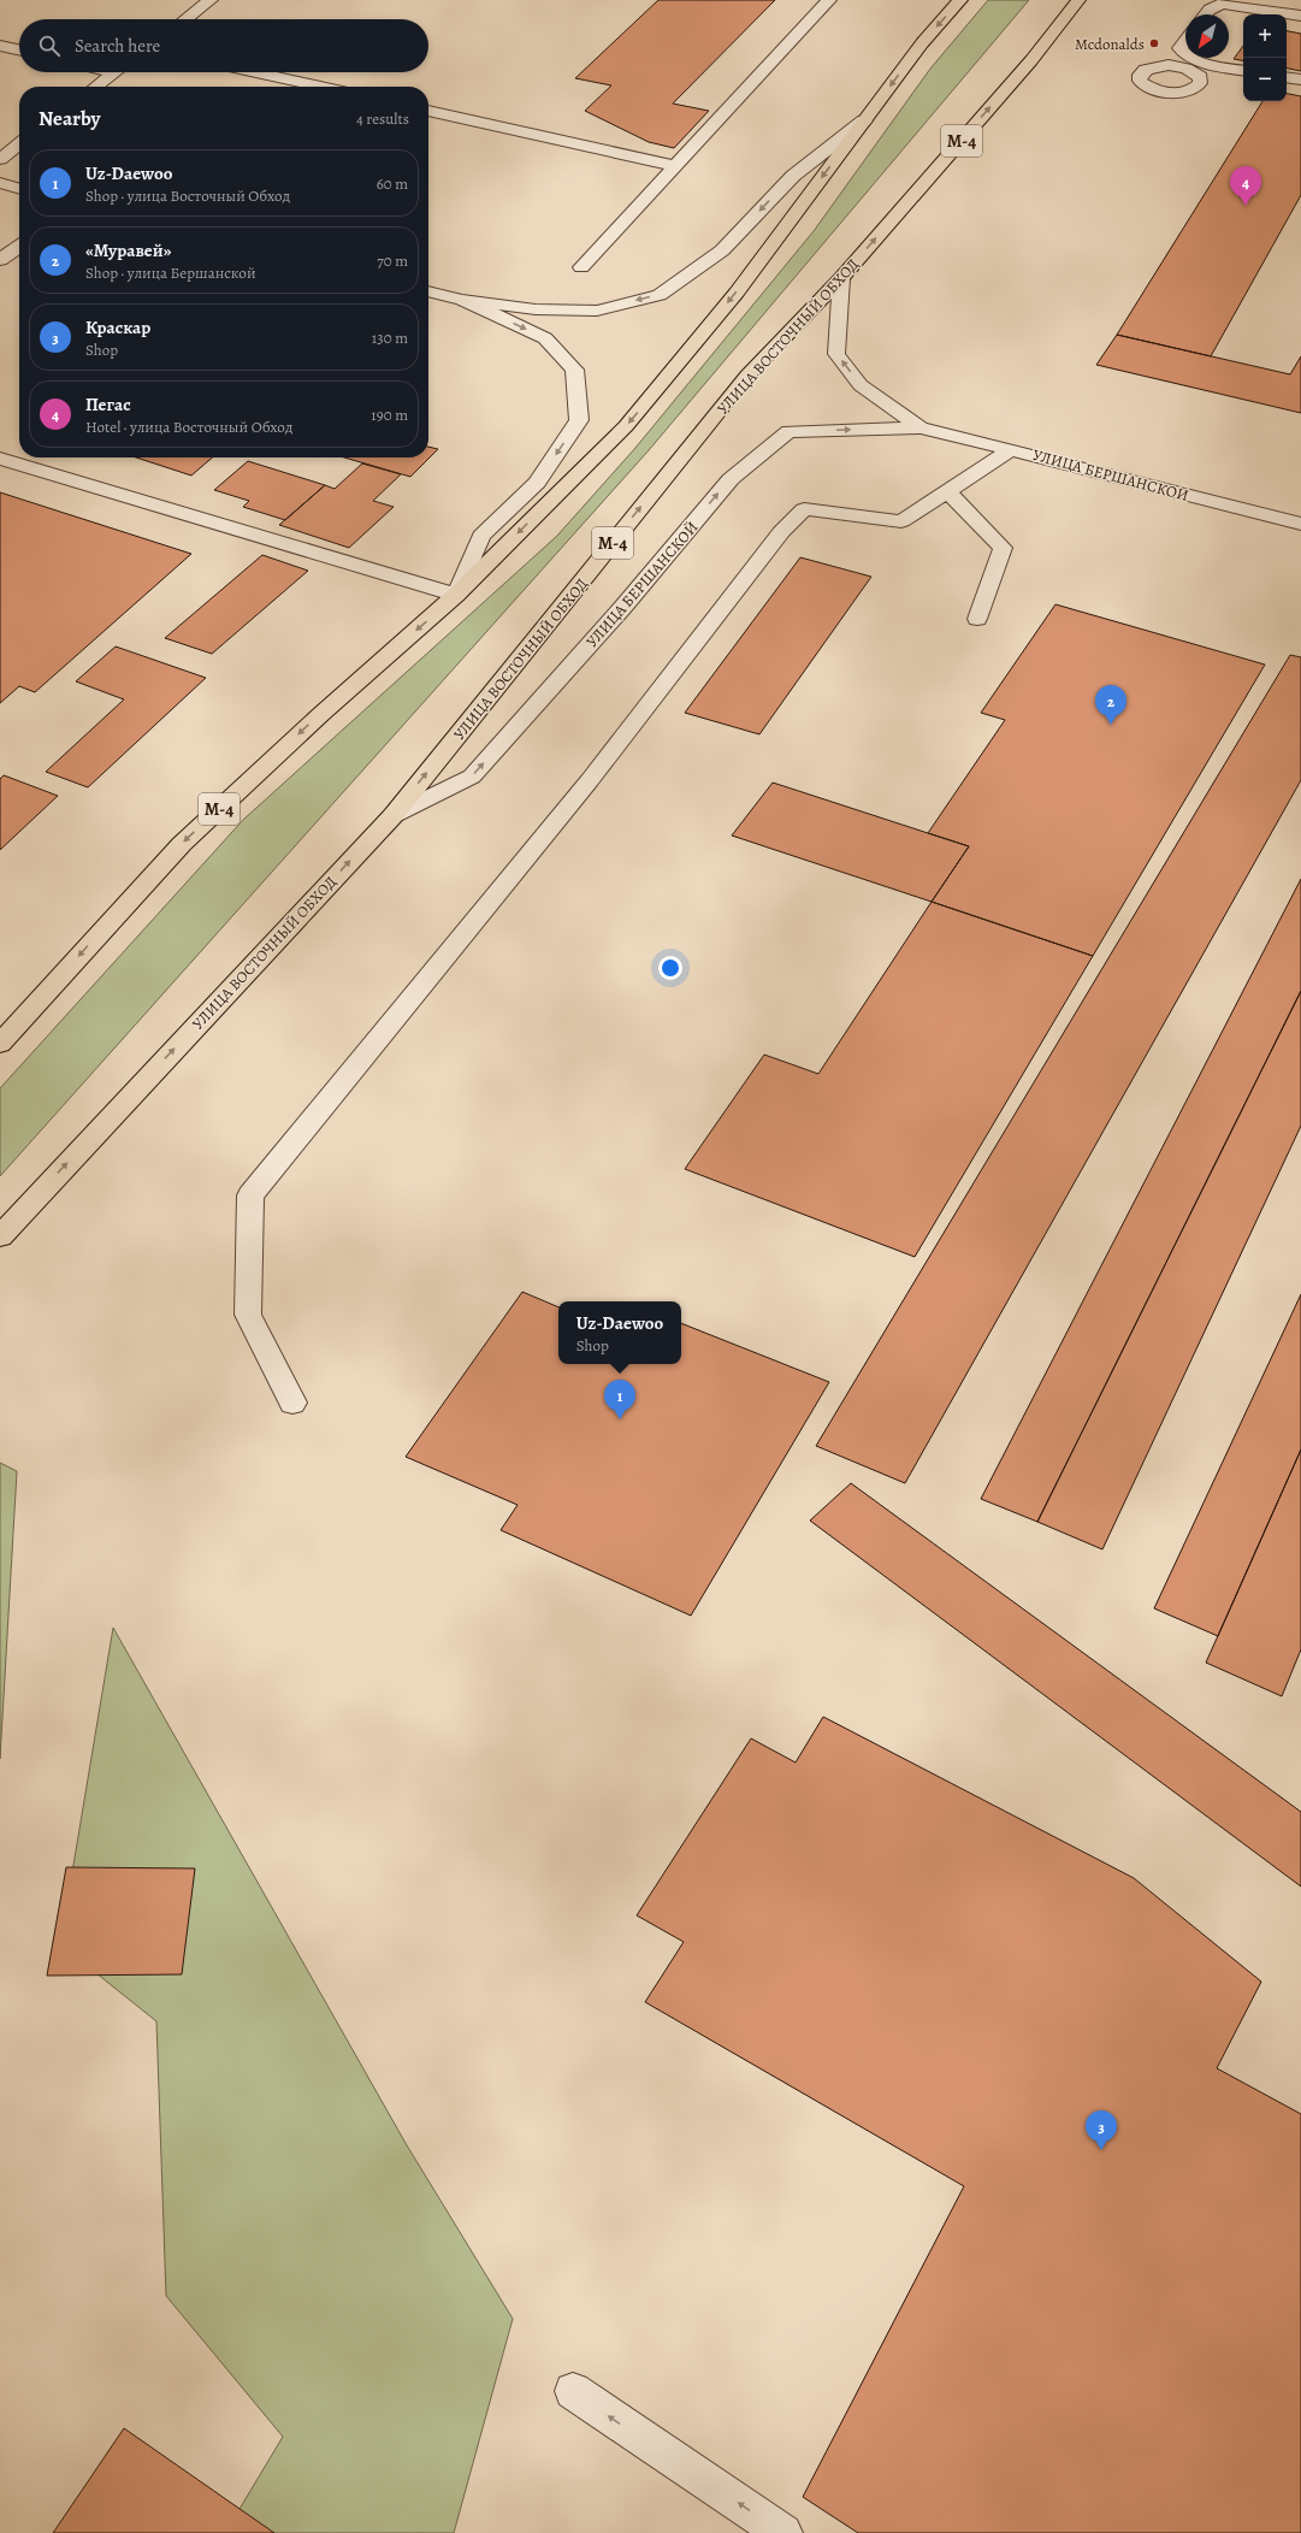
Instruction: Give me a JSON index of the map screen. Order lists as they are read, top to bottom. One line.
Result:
{"streets":{"highway":["М-4","УЛИЦА ВОСТОЧНЫЙ ОБХОД"],"street":["УЛИЦА БЕРШАНСКОЙ"]},"crossings":[["УЛИЦА ВОСТОЧНЫЙ ОБХОД","УЛИЦА БЕРШАНСКОЙ"]],"places":["Mcdonalds"],"north":"bottom left","page":{"map_buttons":["+","−"],"search":"Search here","heading":["Nearby","4 results"],"list":[{"mark":"1","name":"Uz-Daewoo","note":"Shop · улица Восточный Обход","value":"60 m"},{"mark":"2","name":"«Муравей»","note":"Shop · улица Бершанской","value":"70 m"},{"mark":"3","name":"Краскар","note":"Shop","value":"130 m"},{"mark":"4","name":"Пегас","note":"Hotel · улица Восточный Обход","value":"190 m"}],"pins":["4","2","1","3"],"popup":["Uz-Daewoo","Shop"]}}
